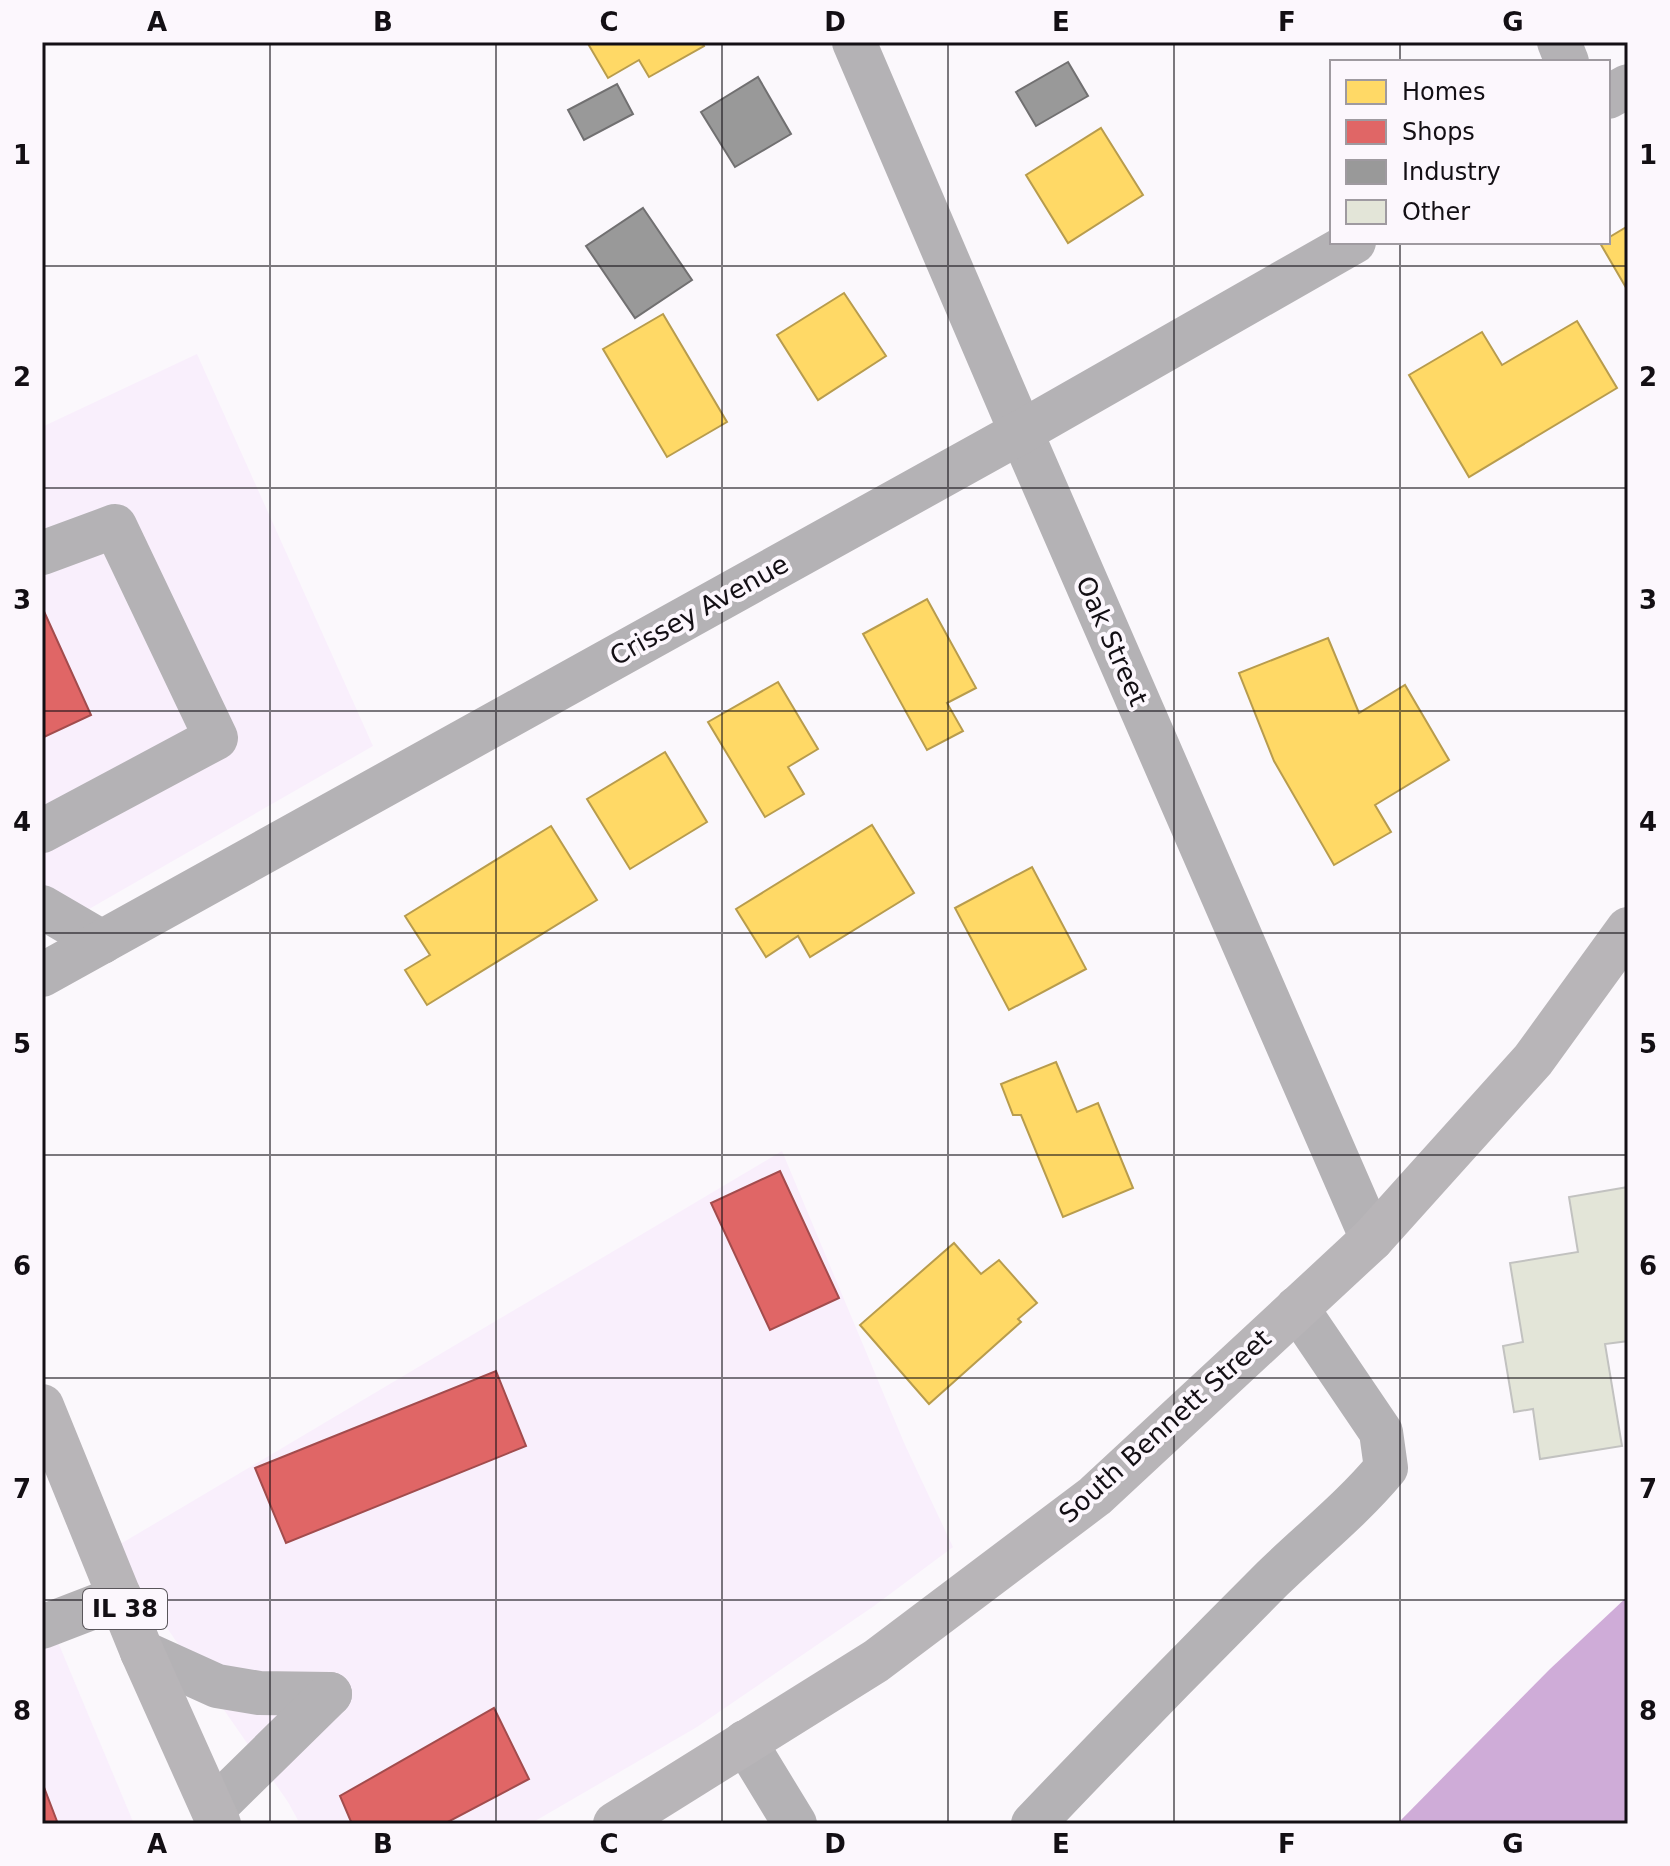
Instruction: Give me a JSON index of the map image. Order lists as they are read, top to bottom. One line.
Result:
{"streets":{"main road":["South Bennett Street","IL 38"],"street":["Crissey Avenue","Oak Street"]},"crossings":[["Crissey Avenue","Oak Street"],["Oak Street","South Bennett Street"]],"legend":["Homes","Shops","Industry","Other"],"grid":{"columns":["A","B","C","D","E","F","G"],"rows":["1","2","3","4","5","6","7","8"]}}
